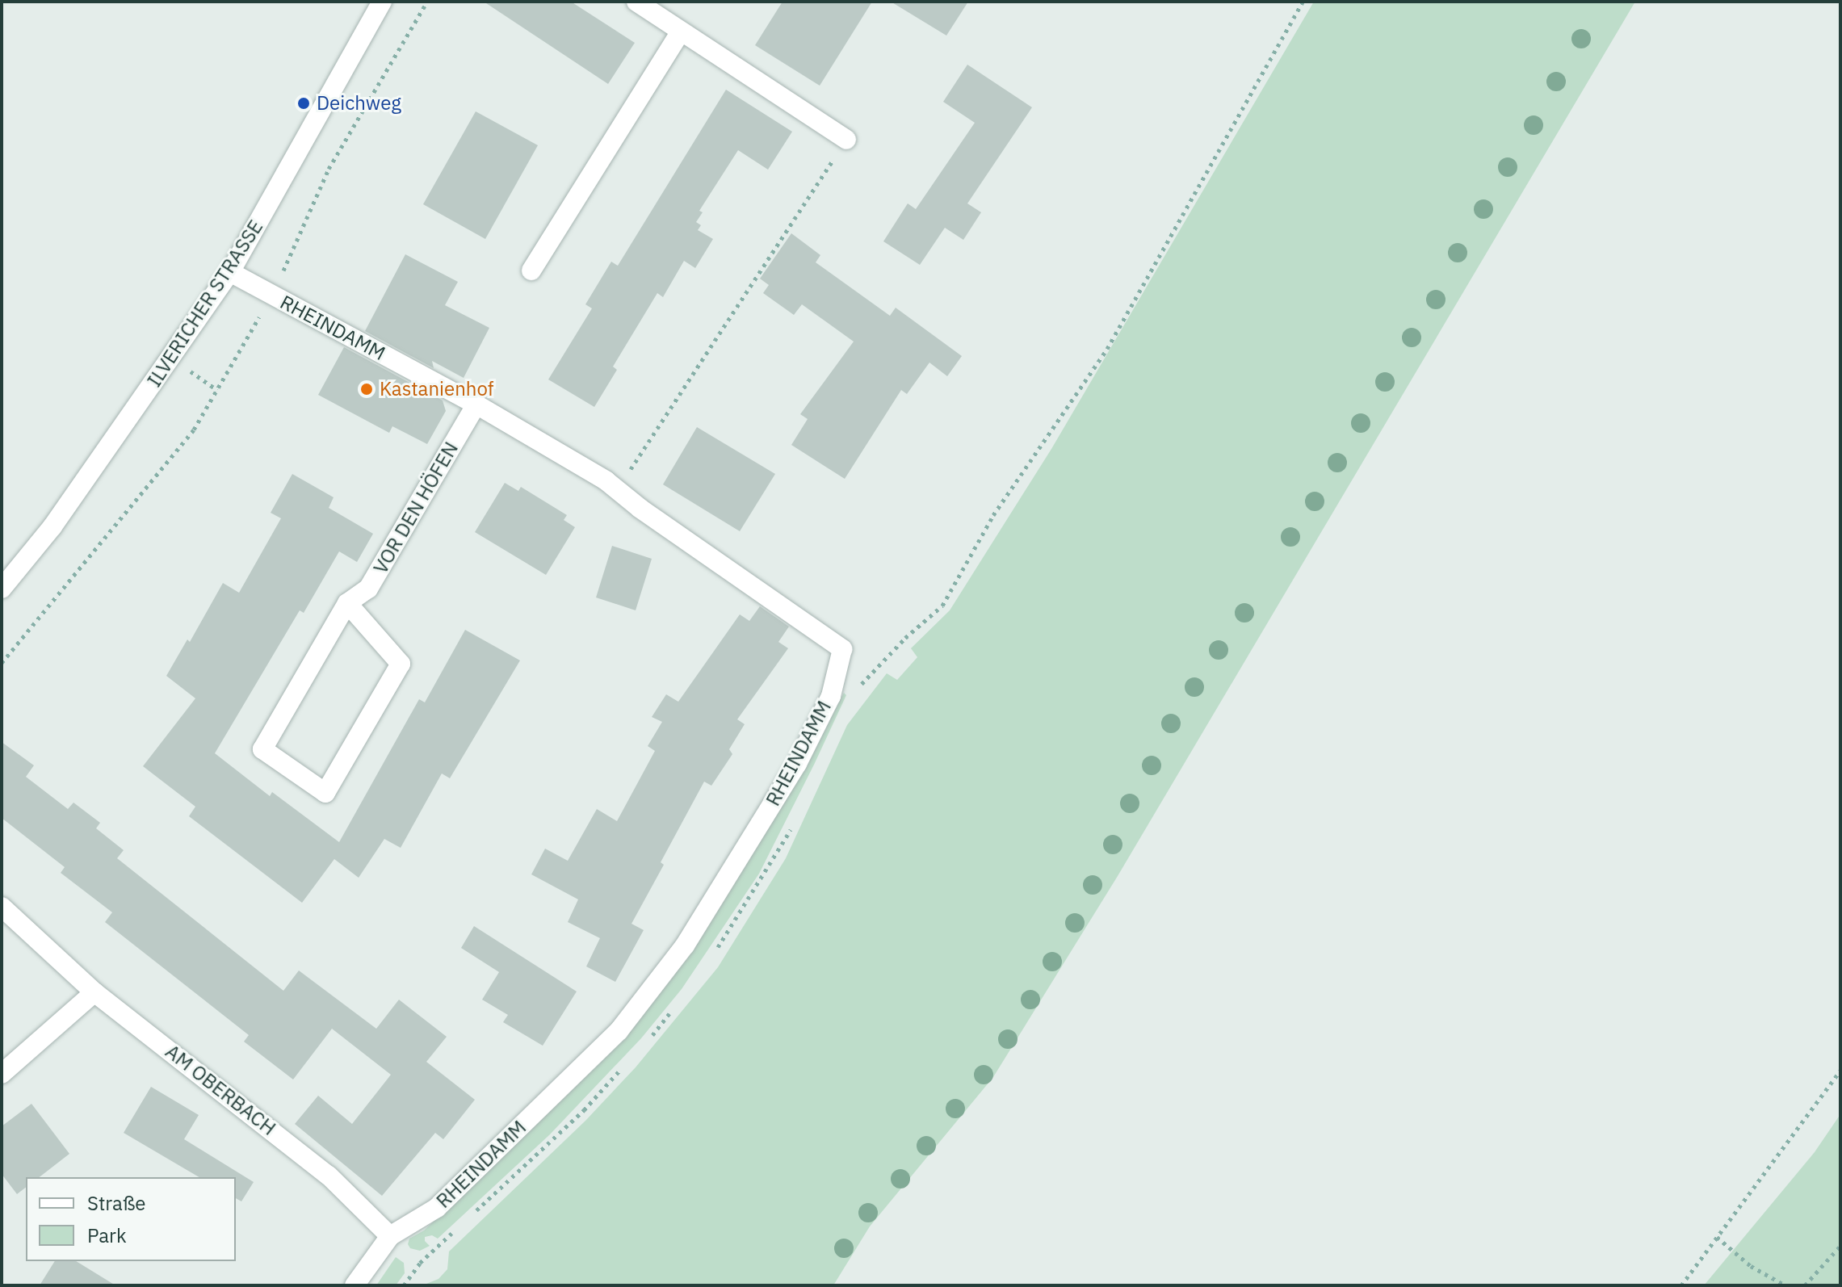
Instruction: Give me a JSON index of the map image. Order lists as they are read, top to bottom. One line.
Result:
{"streets":{"street":["ILVERICHER STRASSE","RHEINDAMM","VOR DEN HÖFEN","AM OBERBACH"]},"crossings":[["ILVERICHER STRASSE","RHEINDAMM"],["RHEINDAMM","VOR DEN HÖFEN"],["RHEINDAMM","AM OBERBACH"]],"places":["Deichweg","Kastanienhof"],"legend":["Straße","Park"]}
